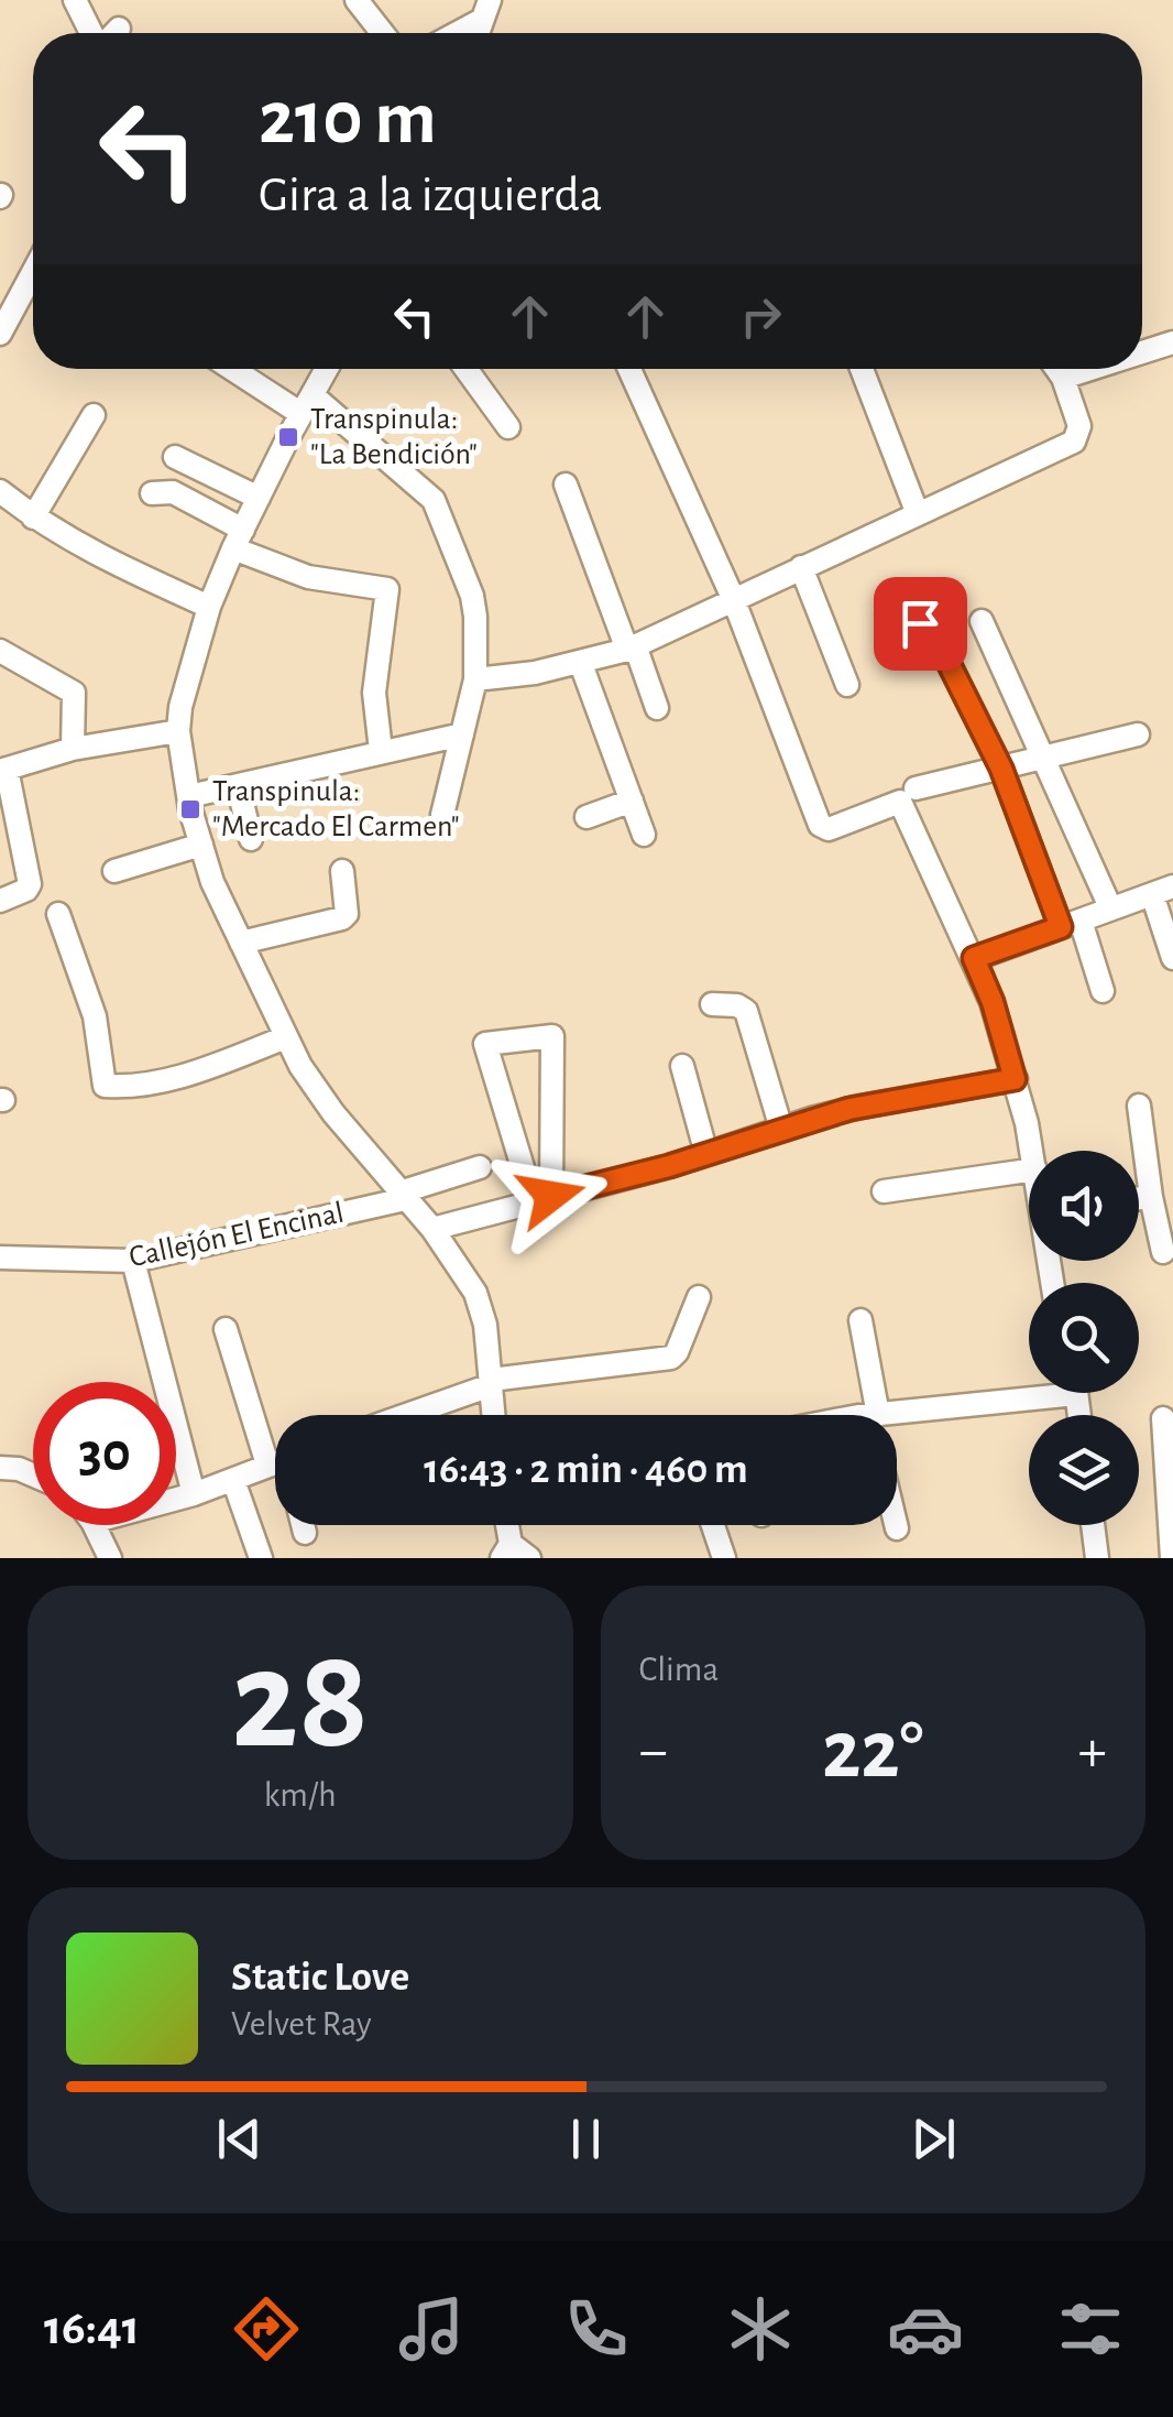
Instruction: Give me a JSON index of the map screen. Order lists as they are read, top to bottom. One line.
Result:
{"streets":{"street":["Callejón El Encinal"]},"places":{"transit":["Transpinula: \"La Bendición\"","Transpinula: \"Mercado El Carmen\""]},"page":{"turn":["210 m","Gira a la izquierda"],"limit":"30","trip":"16:43 · 2 min · 460 m","tile":[["28","km/h"],"Clima"],"heat":["−","22°","+"],"song":["Static Love","Velvet Ray"],"tabs":"16:41"}}
